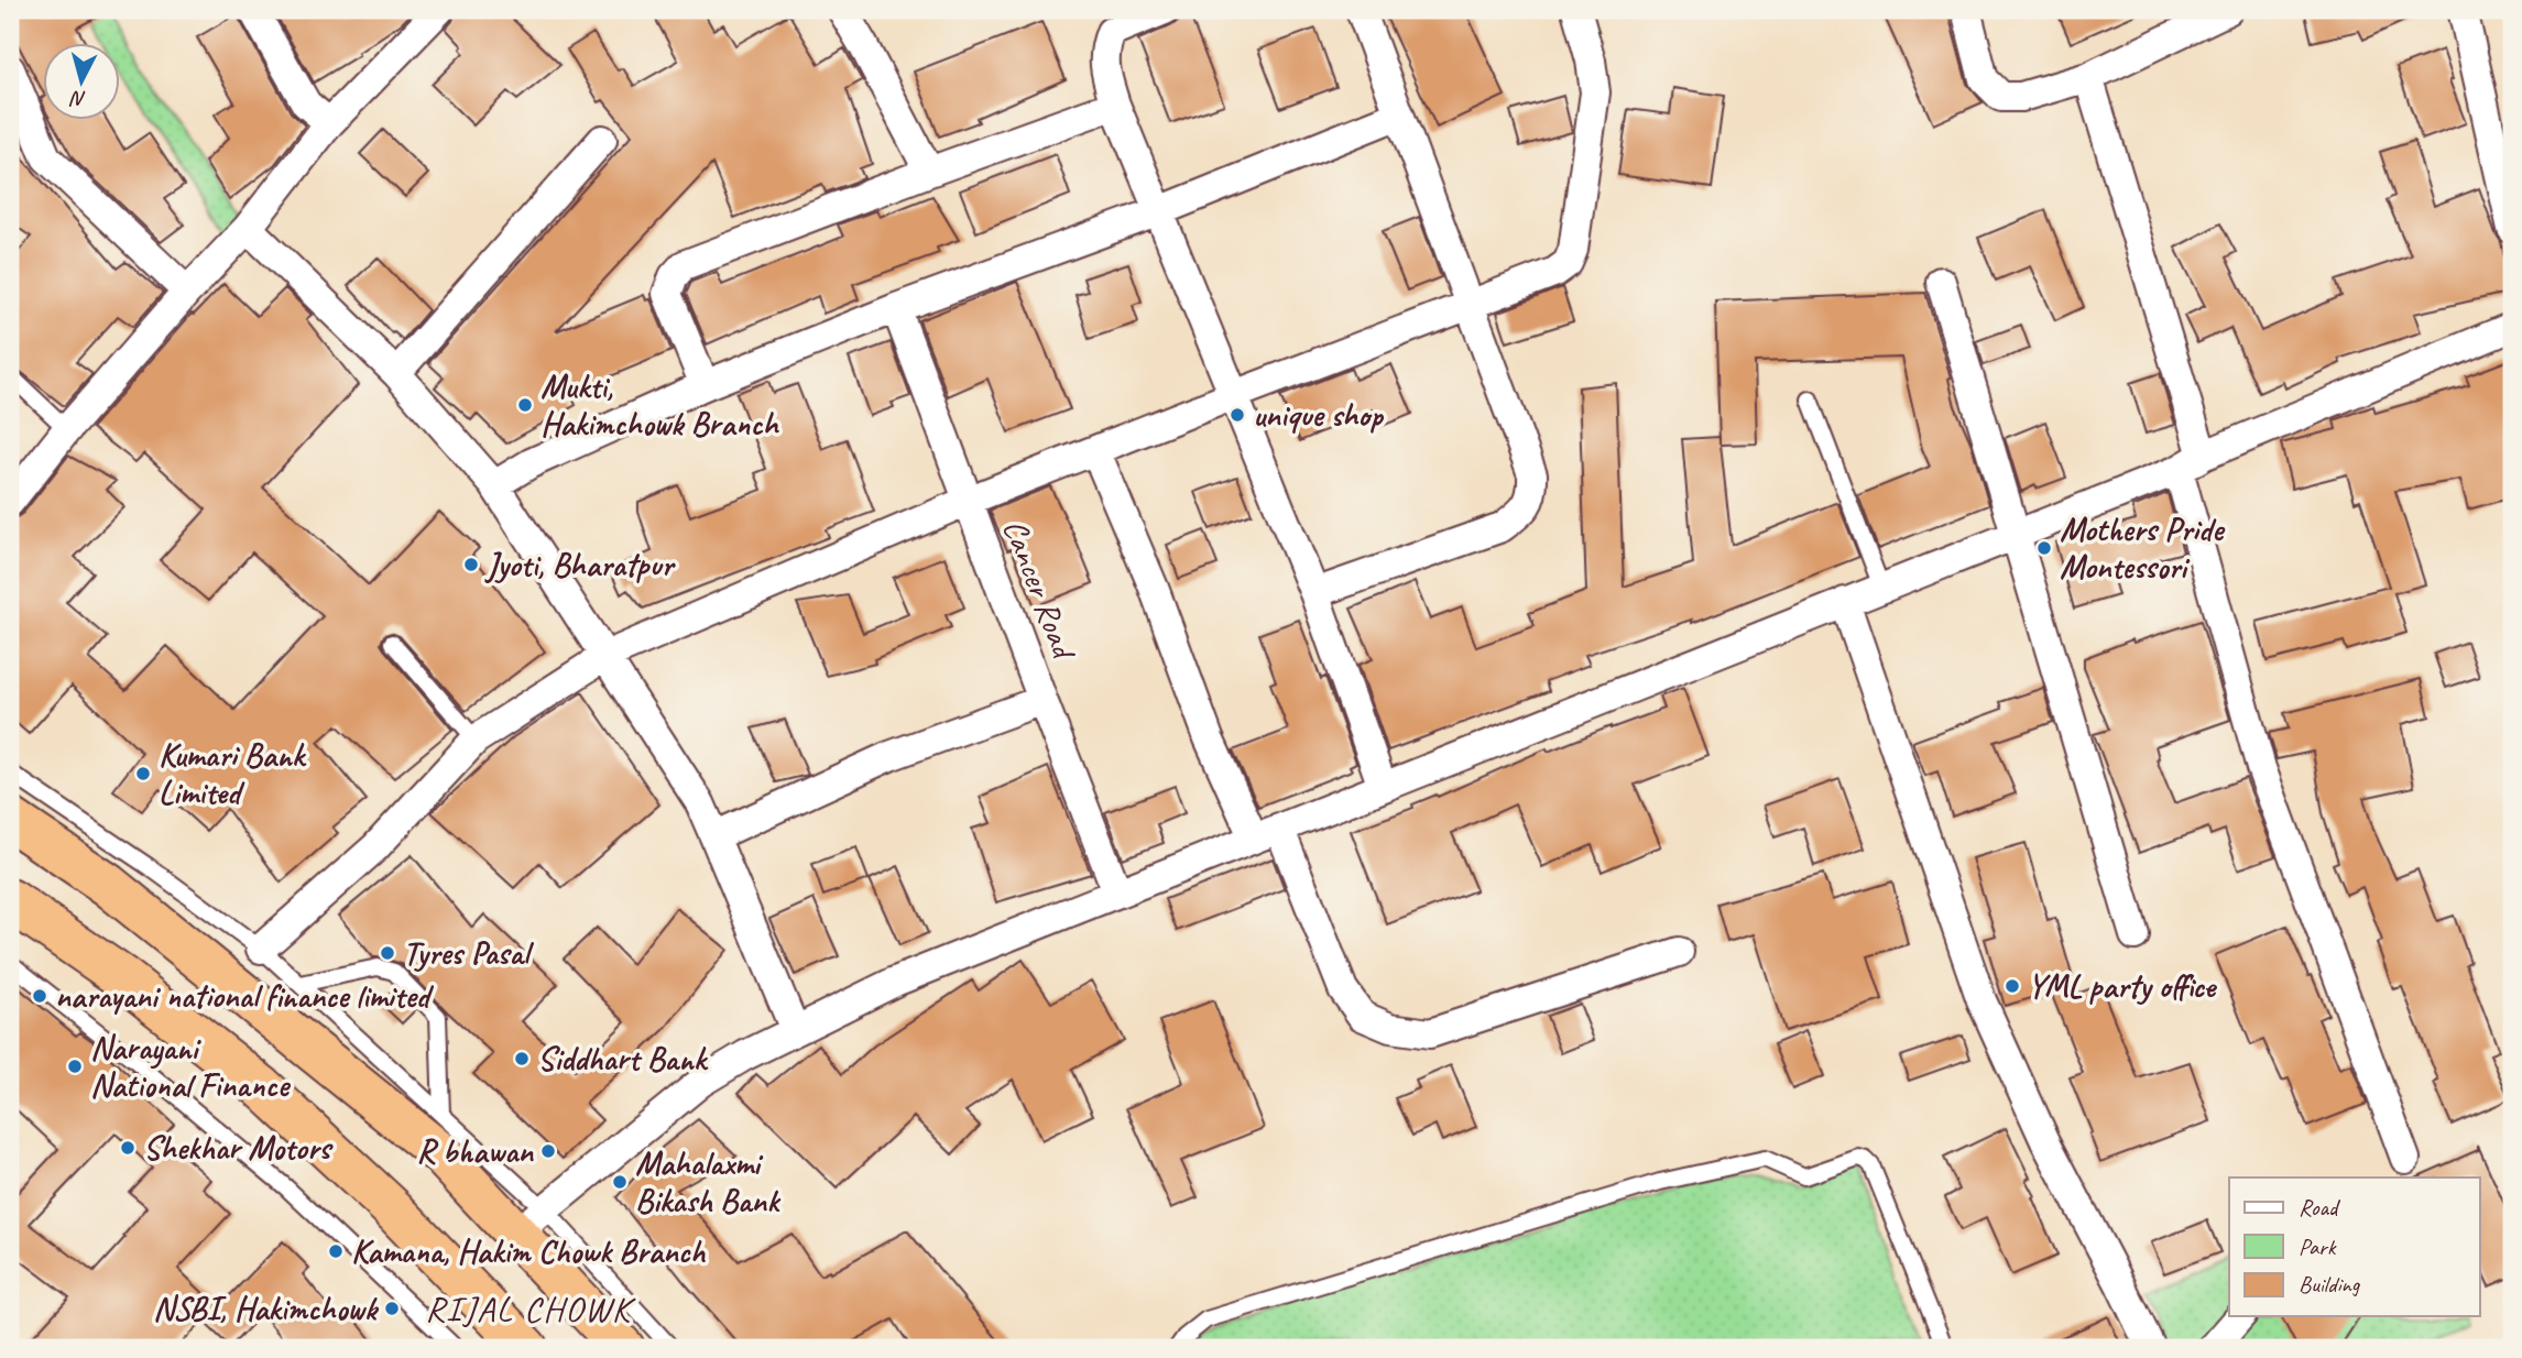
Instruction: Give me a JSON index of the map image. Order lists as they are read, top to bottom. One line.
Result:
{"streets":{"street":["Cancer Road"]},"districts":["RIJAL CHOWK"],"places":["Mukti, Hakimchowk Branch","unique shop","Mothers Pride Montessori","Jyoti, Bharatpur","Kumari Bank Limited","Tyres Pasal","YML party office","narayani national finance limited","Siddhart Bank","Narayani National Finance","Shekhar Motors","R bhawan","Mahalaxmi Bikash Bank","Kamana, Hakim Chowk Branch","NSBI, Hakimchowk"],"legend":["Road","Park","Building"],"north":"bottom"}
